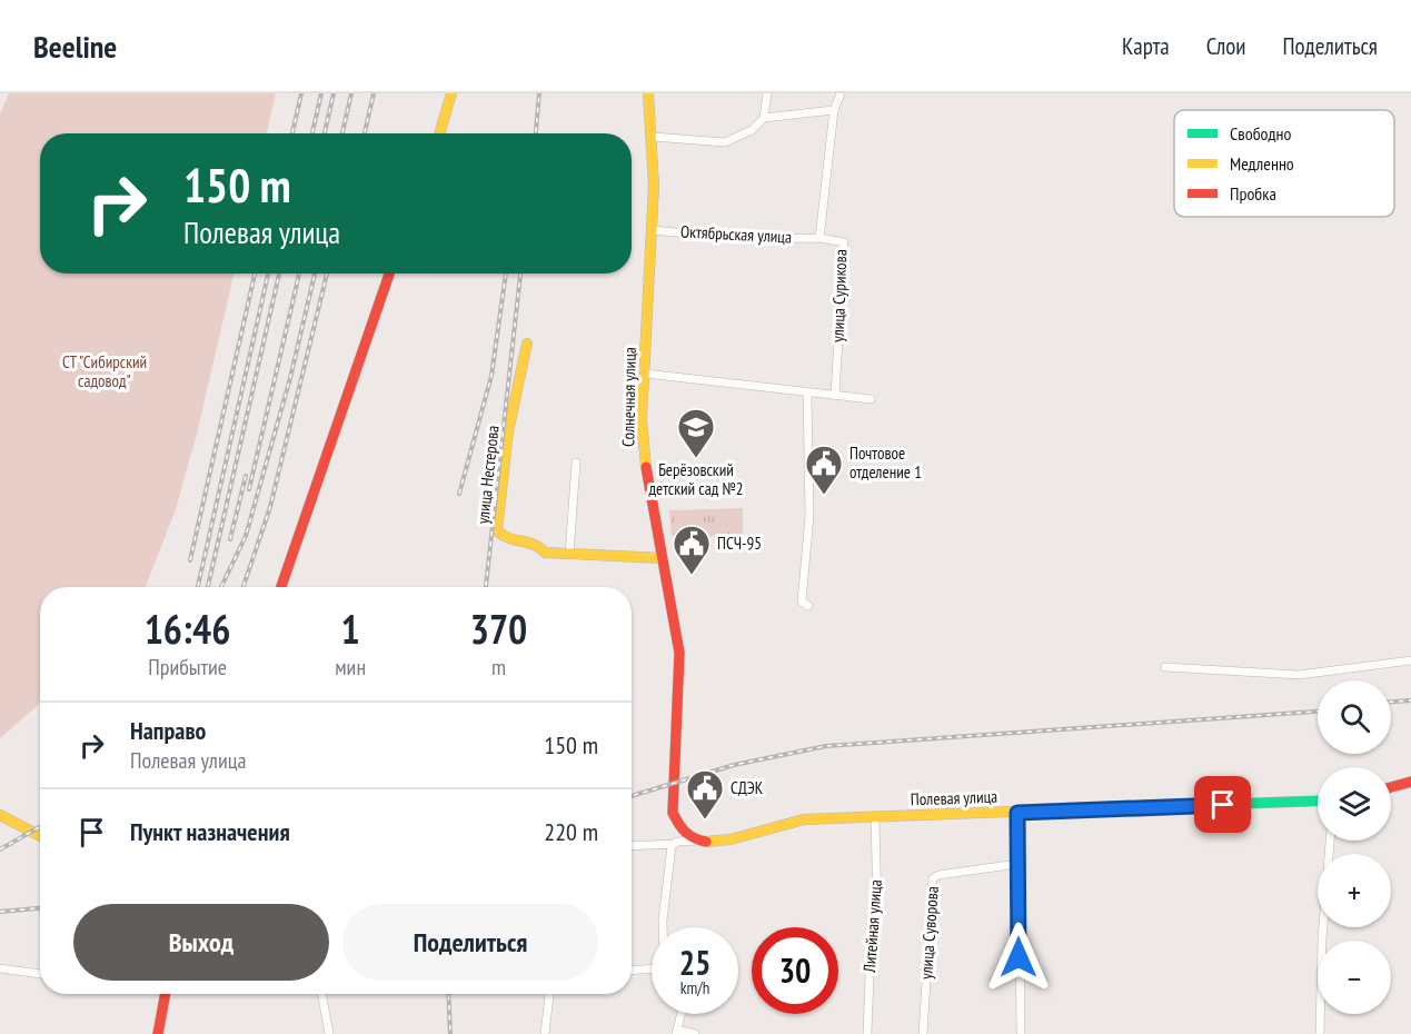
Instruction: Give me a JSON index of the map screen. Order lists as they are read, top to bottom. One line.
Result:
{"streets":{"main road":["Солнечная улица","улица Нестерова","Полевая улица"],"street":["Октябрьская улица","улица Сурикова","Литейная улица","улица Суворова"]},"crossings":[["Октябрьская улица","улица Сурикова"],["Октябрьская улица","Солнечная улица"],["Солнечная улица","улица Нестерова"],["Солнечная улица","Полевая улица"],["Полевая улица","Литейная улица"]],"parks":["СТ \"Сибирский садовод\""],"places":{"school or university":["Берёзовский детский сад №2"],"public building":["Почтовое отделение 1","ПСЧ-95","СДЭК"]},"legend":["Свободно","Медленно","Пробка"],"page":{"header":"Beeline","nav":["Карта","Слои","Поделиться"],"turn":["150 m","Полевая улица"],"eta":["16:46","Прибытие","1","мин","370","m"],"map_buttons":["+","−"],"list":[{"name":"Направо","note":"Полевая улица","value":"150 m"},{"name":"Пункт назначения","value":"220 m"}],"buttons":["Выход","Поделиться"],"speed":"25 km/h","limit":"30"}}
